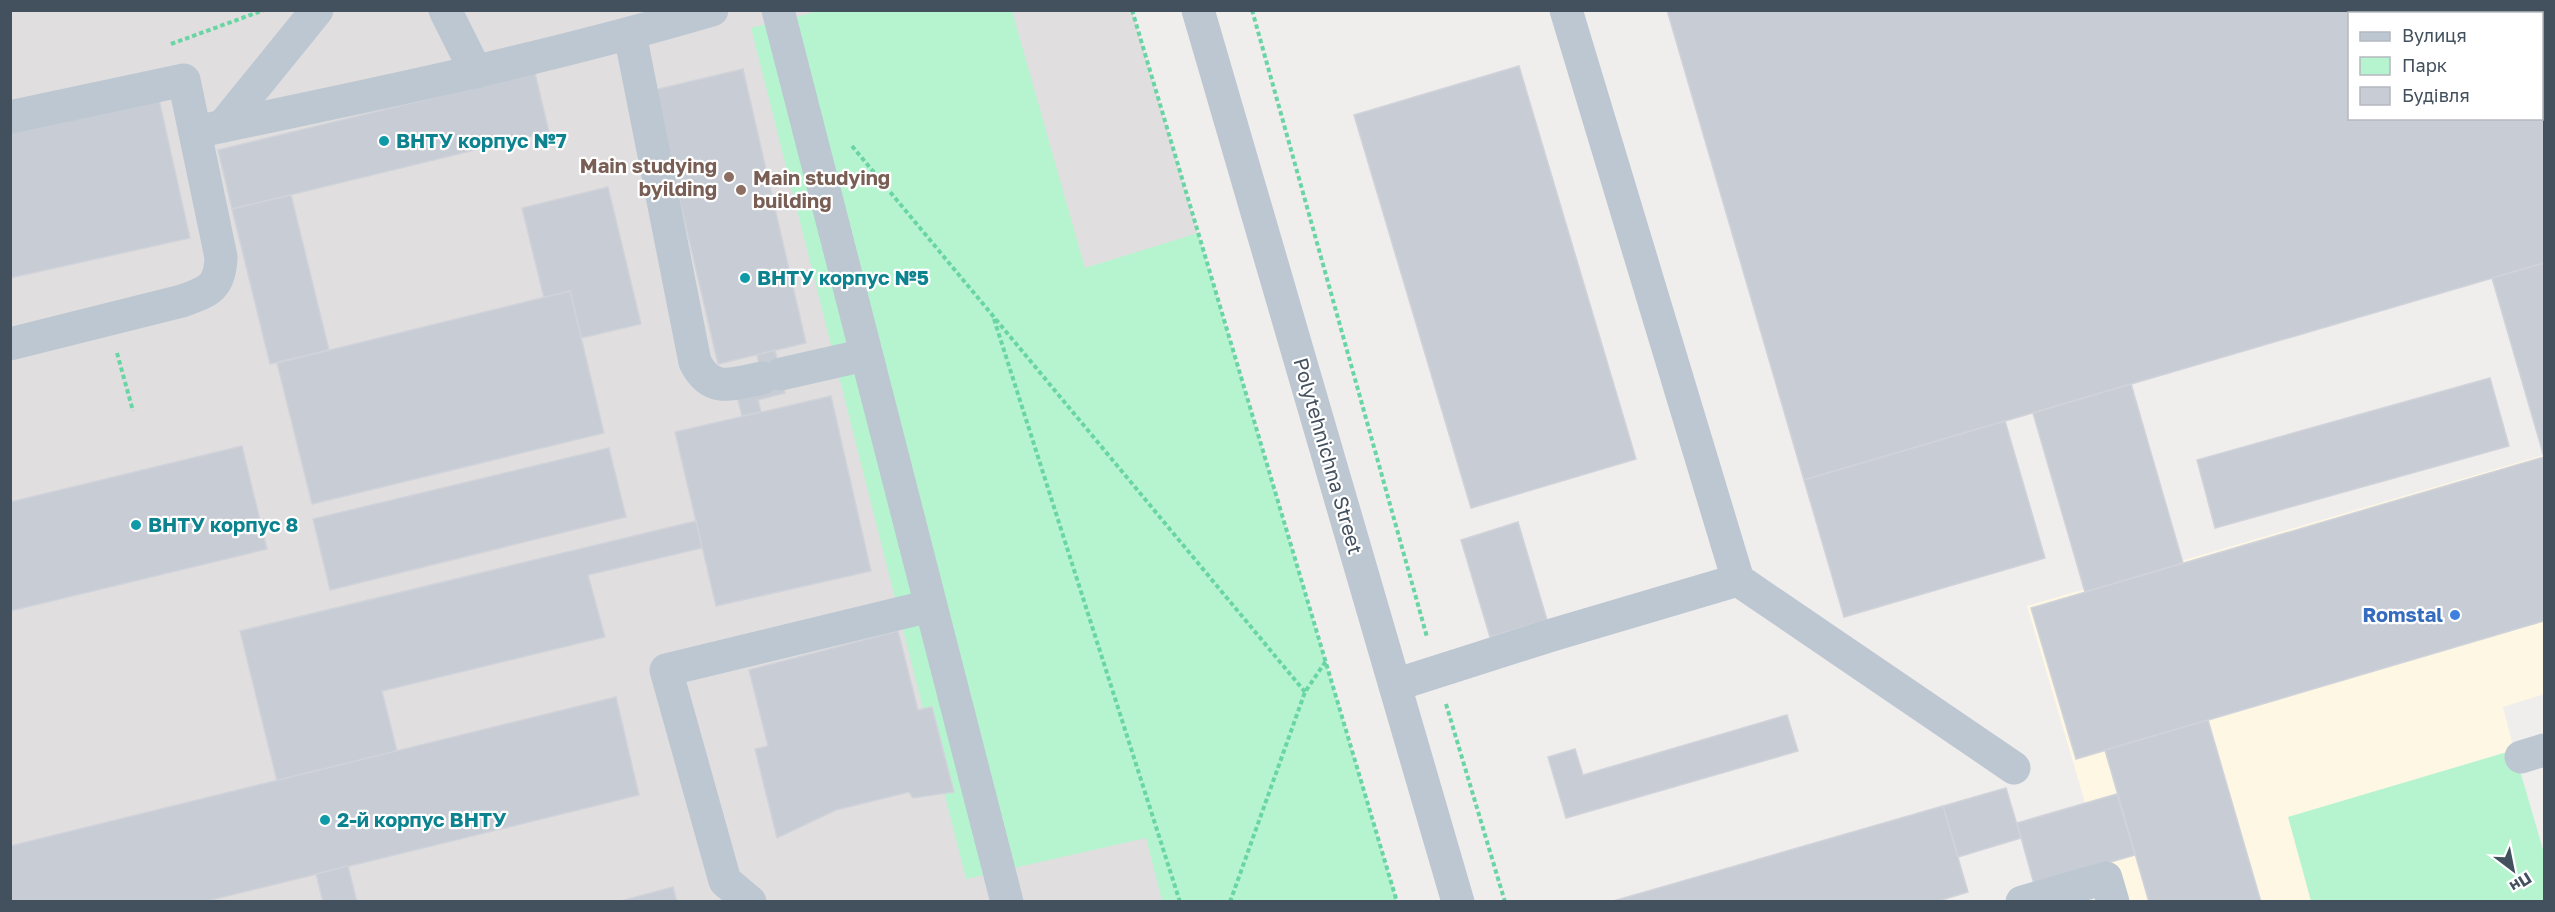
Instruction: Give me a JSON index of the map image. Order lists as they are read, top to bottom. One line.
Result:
{"streets":{"street":["Polytehnichna Street"]},"places":["ВНТУ корпус №7","Main studying byilding","Main studying building","ВНТУ корпус №5","ВНТУ корпус 8","Romstal","2-й корпус ВНТУ"],"legend":["Вулиця","Парк","Будівля"],"north":"bottom right"}
